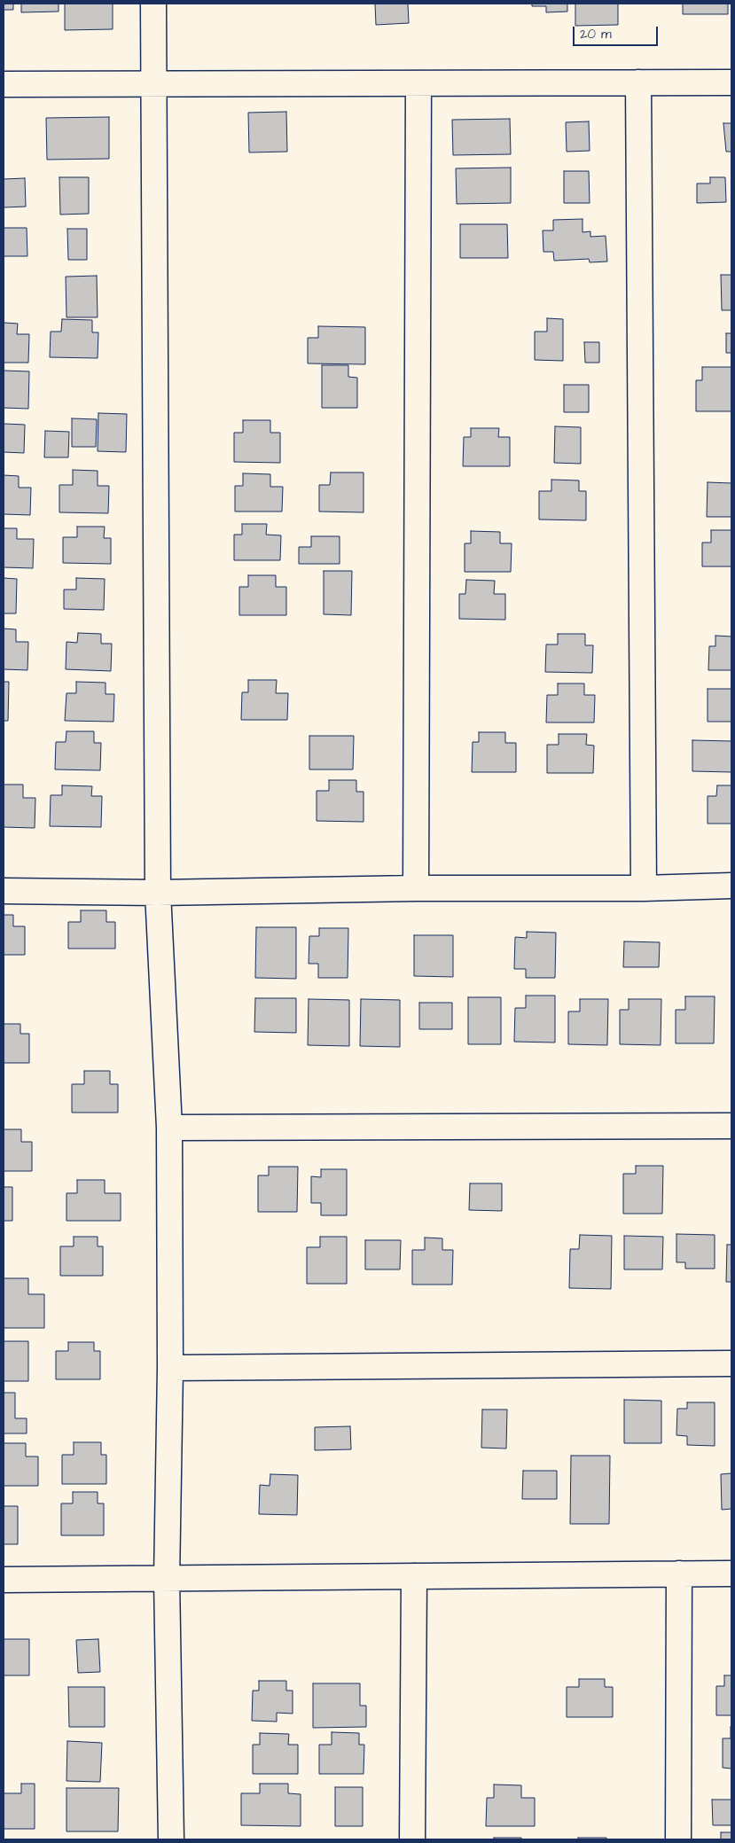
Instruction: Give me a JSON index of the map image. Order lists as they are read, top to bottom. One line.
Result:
{"scale_bar":"20 m"}
